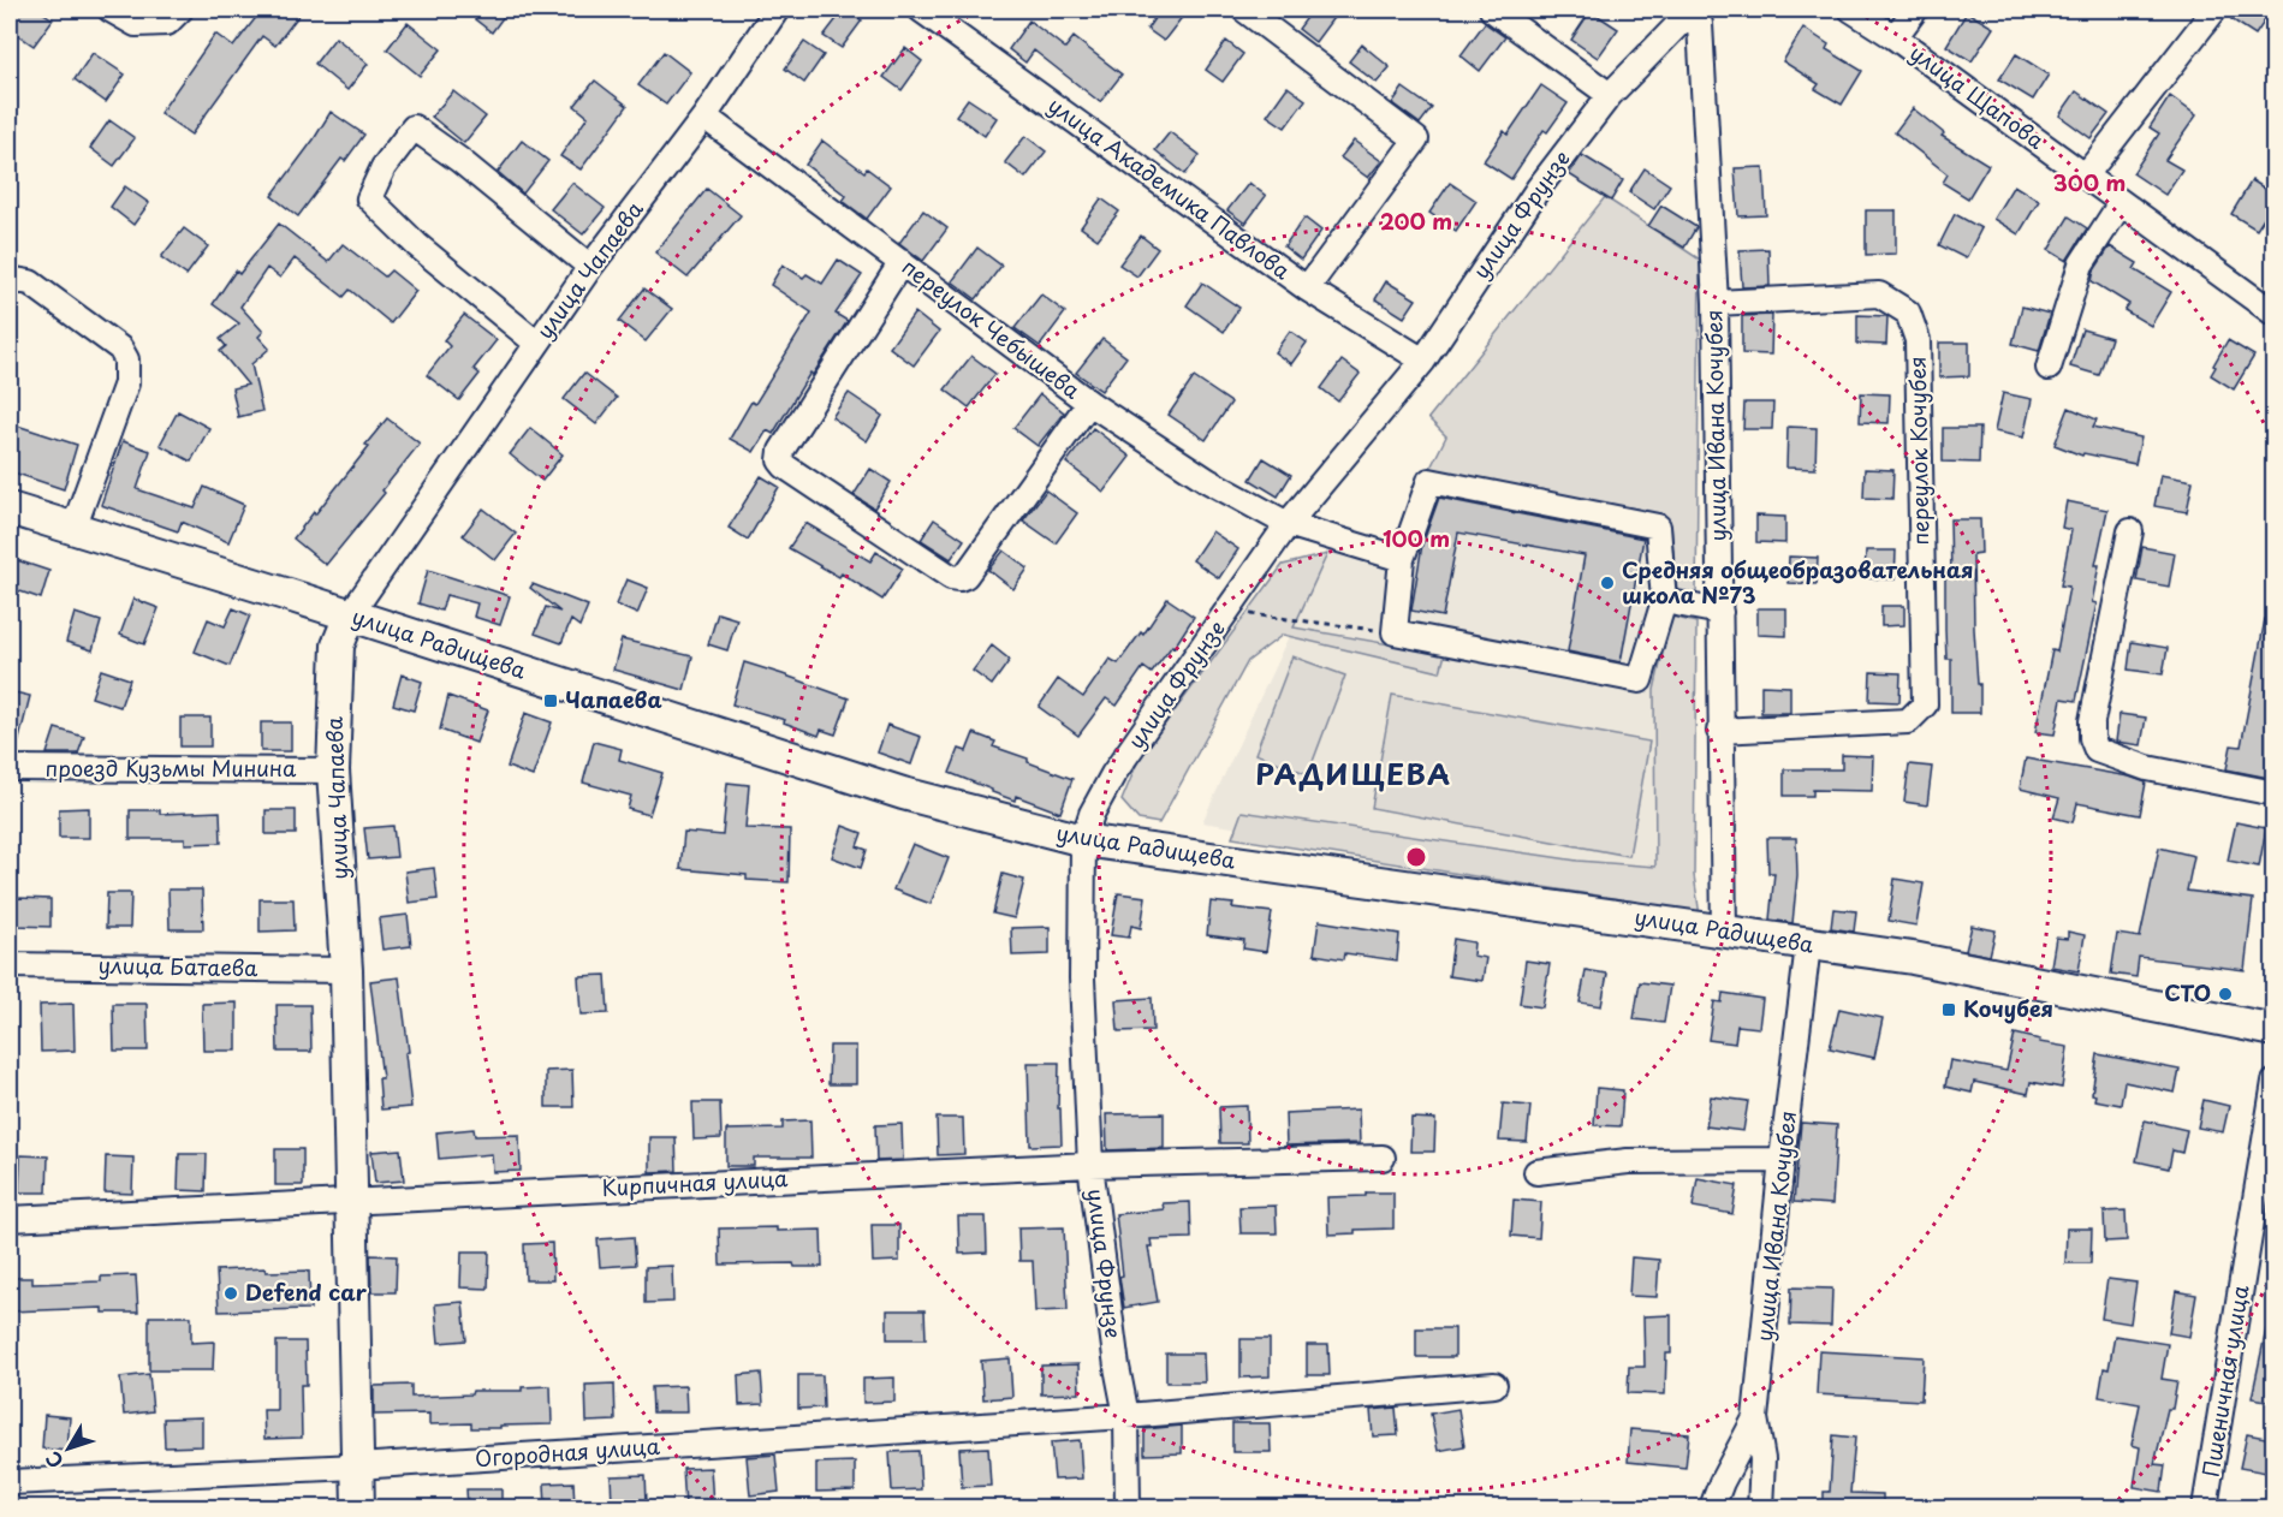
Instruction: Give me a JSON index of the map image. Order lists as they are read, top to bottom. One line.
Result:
{"streets":{"main road":["улица Чапаева","улица Радищева"],"street":["улица Щапова","улица Академика Павлова","улица Фрунзе","переулок Чебышева","улица Ивана Кочубея","переулок Кочубея","проезд Кузьмы Минина","улица Батаева","Кирпичная улица","Пшеничная улица","Огородная улица"]},"crossings":[["улица Академика Павлова","улица Фрунзе"],["улица Фрунзе","переулок Чебышева"],["улица Фрунзе","улица Ивана Кочубея"],["улица Фрунзе","улица Радищева"],["улица Фрунзе","Кирпичная улица"],["улица Фрунзе","Огородная улица"],["улица Чапаева","переулок Чебышева"],["улица Чапаева","улица Радищева"],["улица Чапаева","проезд Кузьмы Минина"],["улица Чапаева","улица Батаева"],["улица Чапаева","Кирпичная улица"],["улица Чапаева","Огородная улица"],["улица Ивана Кочубея","переулок Кочубея"],["улица Ивана Кочубея","улица Радищева"]],"districts":["РАДИЩЕВА"],"places":{"other":["Средняя общеобразовательная школа №73","СТО","Defend car"],"transit":["Чапаева","Кочубея"]},"north":"bottom left","rings":["300 m","200 m","100 m"]}
